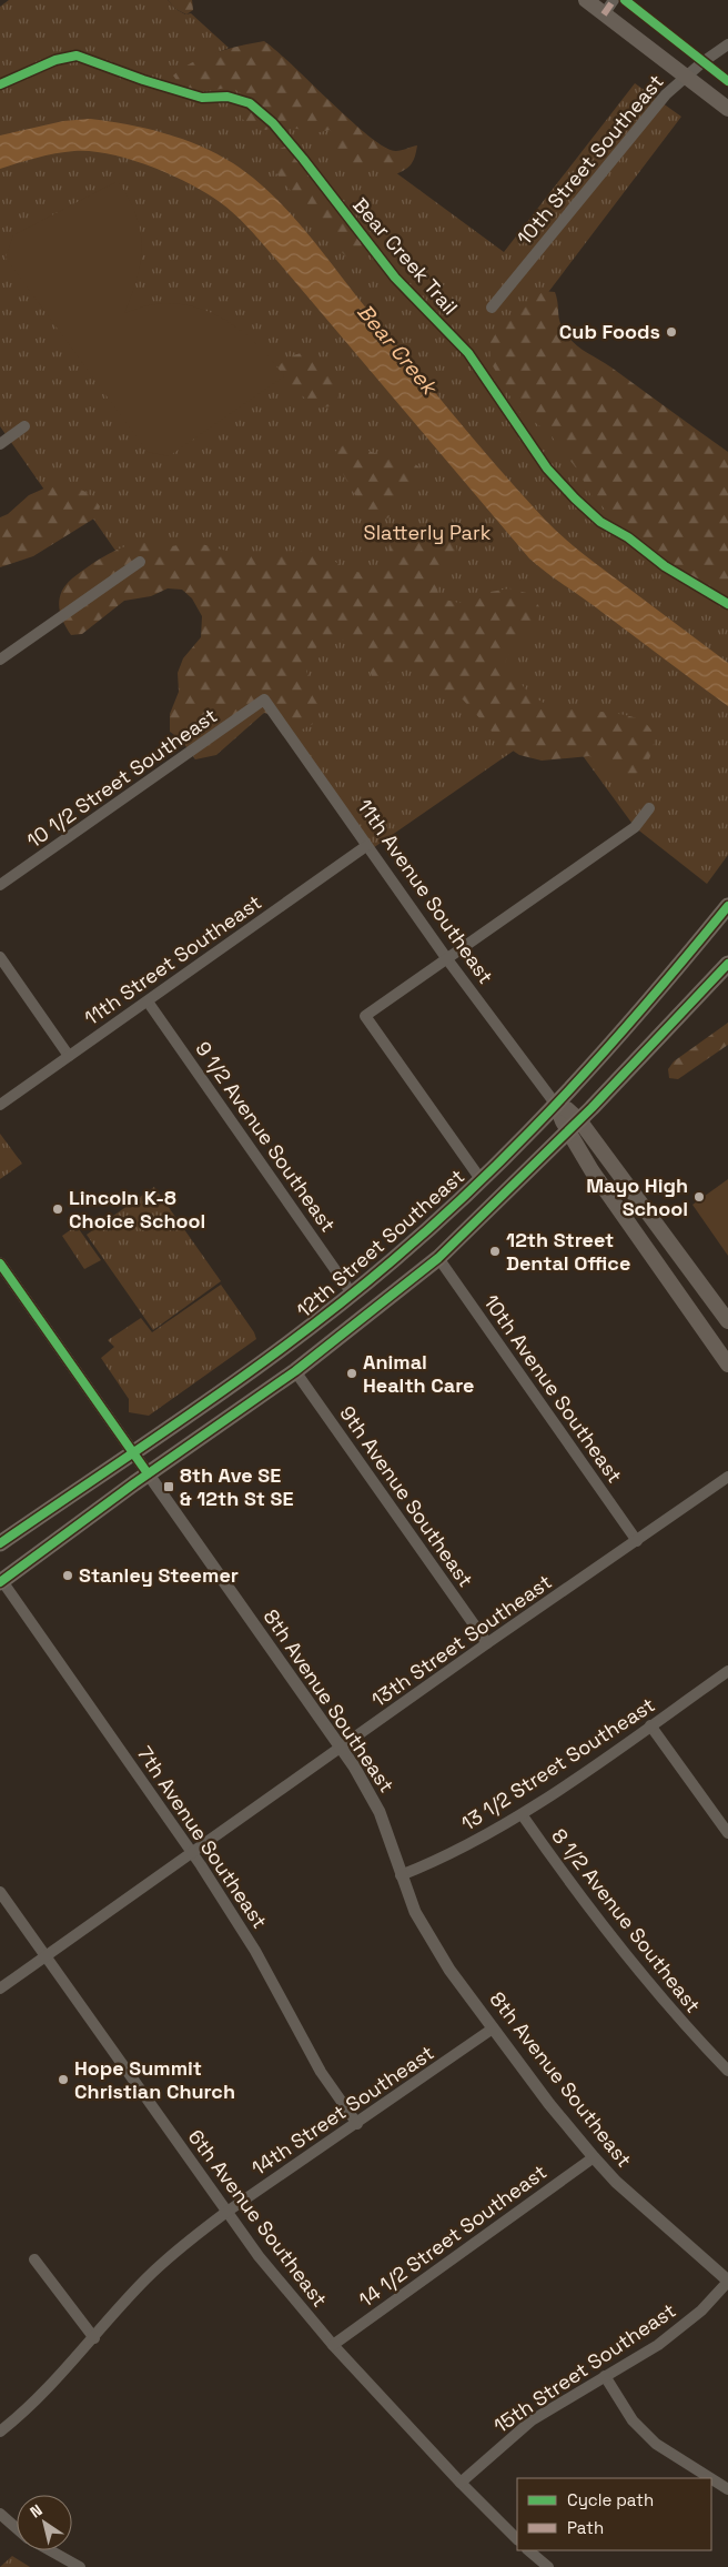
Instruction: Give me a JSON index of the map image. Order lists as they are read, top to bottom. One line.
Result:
{"streets":{"main road":["11th Avenue Southeast","12th Street Southeast"],"street":["10th Street Southeast","10 1/2 Street Southeast","11th Street Southeast","9 1/2 Avenue Southeast","10th Avenue Southeast","9th Avenue Southeast","13th Street Southeast","8th Avenue Southeast","13 1/2 Street Southeast","7th Avenue Southeast","8 1/2 Avenue Southeast","14th Street Southeast","6th Avenue Southeast","14 1/2 Street Southeast","15th Street Southeast"],"cycle path":["Bear Creek Trail"]},"crossings":[["10 1/2 Street Southeast","11th Avenue Southeast"],["11th Avenue Southeast","11th Street Southeast"],["11th Avenue Southeast","12th Street Southeast"],["11th Street Southeast","9 1/2 Avenue Southeast"],["9 1/2 Avenue Southeast","12th Street Southeast"],["12th Street Southeast","8th Avenue Southeast"],["10th Avenue Southeast","13th Street Southeast"],["9th Avenue Southeast","13th Street Southeast"],["13th Street Southeast","8th Avenue Southeast"],["13th Street Southeast","7th Avenue Southeast"],["13th Street Southeast","6th Avenue Southeast"],["8th Avenue Southeast","13 1/2 Street Southeast"],["8th Avenue Southeast","14th Street Southeast"],["8th Avenue Southeast","14 1/2 Street Southeast"],["8th Avenue Southeast","15th Street Southeast"],["13 1/2 Street Southeast","8 1/2 Avenue Southeast"],["7th Avenue Southeast","14th Street Southeast"],["14th Street Southeast","6th Avenue Southeast"],["6th Avenue Southeast","14 1/2 Street Southeast"],["6th Avenue Southeast","15th Street Southeast"]],"water":["Bear Creek"],"parks":["Slatterly Park"],"places":{"other":["Cub Foods","Mayo High School","Lincoln K-8 Choice School","12th Street Dental Office","Animal Health Care","Stanley Steemer","Hope Summit Christian Church"],"transit":["8th Ave SE & 12th St SE"]},"legend":["Cycle path","Path"],"north":"top left"}
